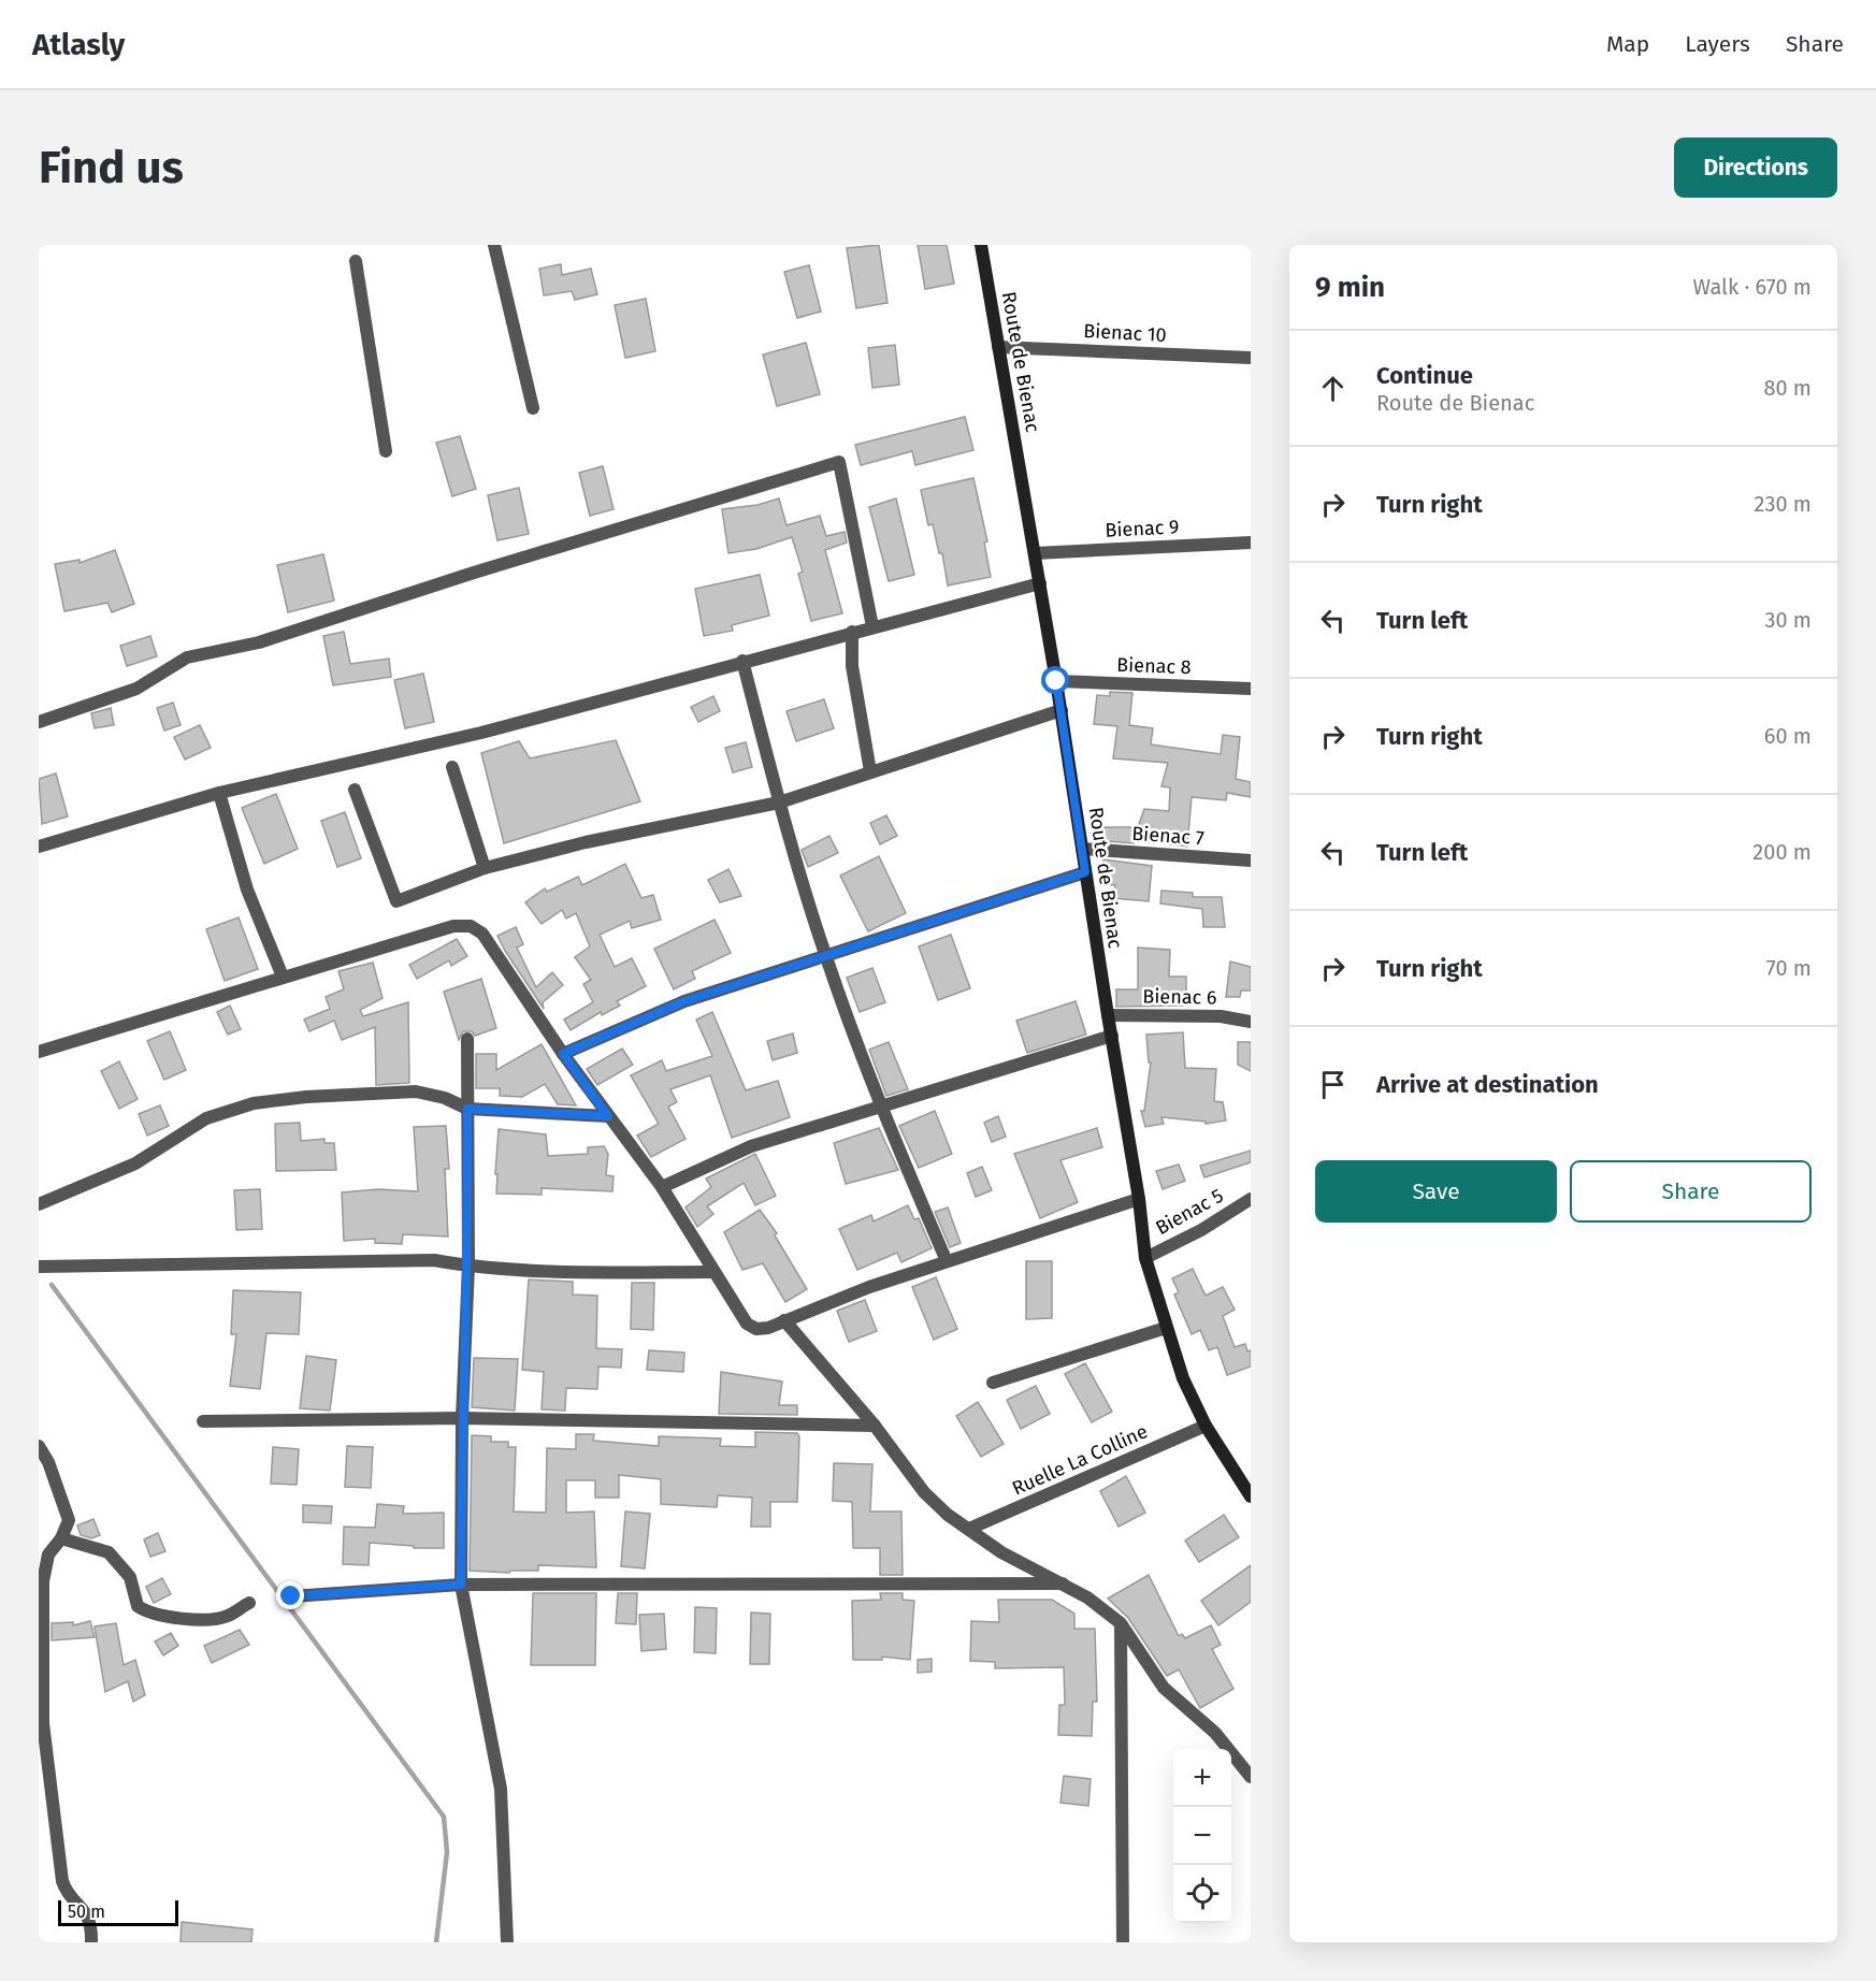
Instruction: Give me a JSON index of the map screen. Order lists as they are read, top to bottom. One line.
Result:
{"streets":{"main road":["Route de Bienac"],"street":["Bienac 10","Bienac 9","Bienac 8","Bienac 7","Bienac 6","Bienac 5","Ruelle La Colline"]},"crossings":[["Bienac 10","Route de Bienac"],["Route de Bienac","Bienac 9"],["Route de Bienac","Bienac 8"],["Route de Bienac","Bienac 7"],["Route de Bienac","Bienac 6"],["Route de Bienac","Bienac 5"],["Route de Bienac","Ruelle La Colline"]],"scale_bar":"50 m","page":{"header":"Atlasly","nav":["Map","Layers","Share"],"buttons":["Directions",["Save","Share"]],"title":"Find us","heading":["9 min","Walk · 670 m"],"list":[["Continue","Route de Bienac","80 m"],["Turn right","230 m"],["Turn left","30 m"],["Turn right","60 m"],["Turn left","200 m"],["Turn right","70 m"],"Arrive at destination"],"map_buttons":["+","−"],"scale":"50 m"}}
